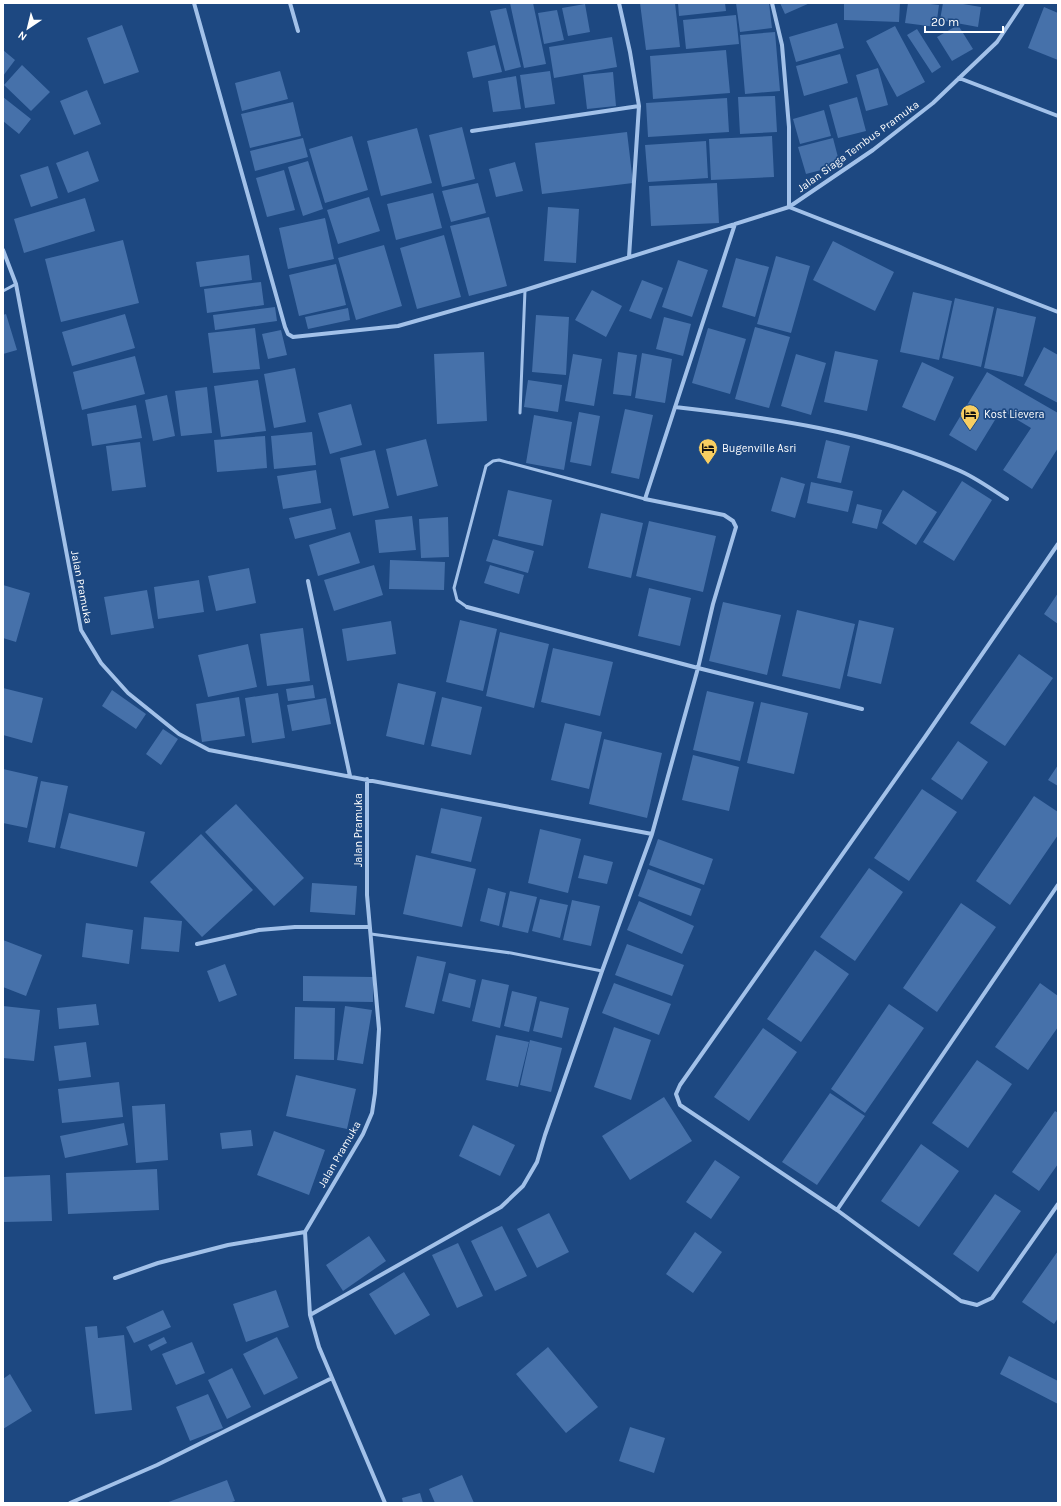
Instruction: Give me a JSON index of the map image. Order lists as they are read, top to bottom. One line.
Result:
{"streets":{"street":["Jalan Siaga Tembus Pramuka","Jalan Pramuka"]},"places":{"hotel":["Kost Lievera","Bugenville Asri"]},"scale_bar":"20 m","north":"bottom left"}
